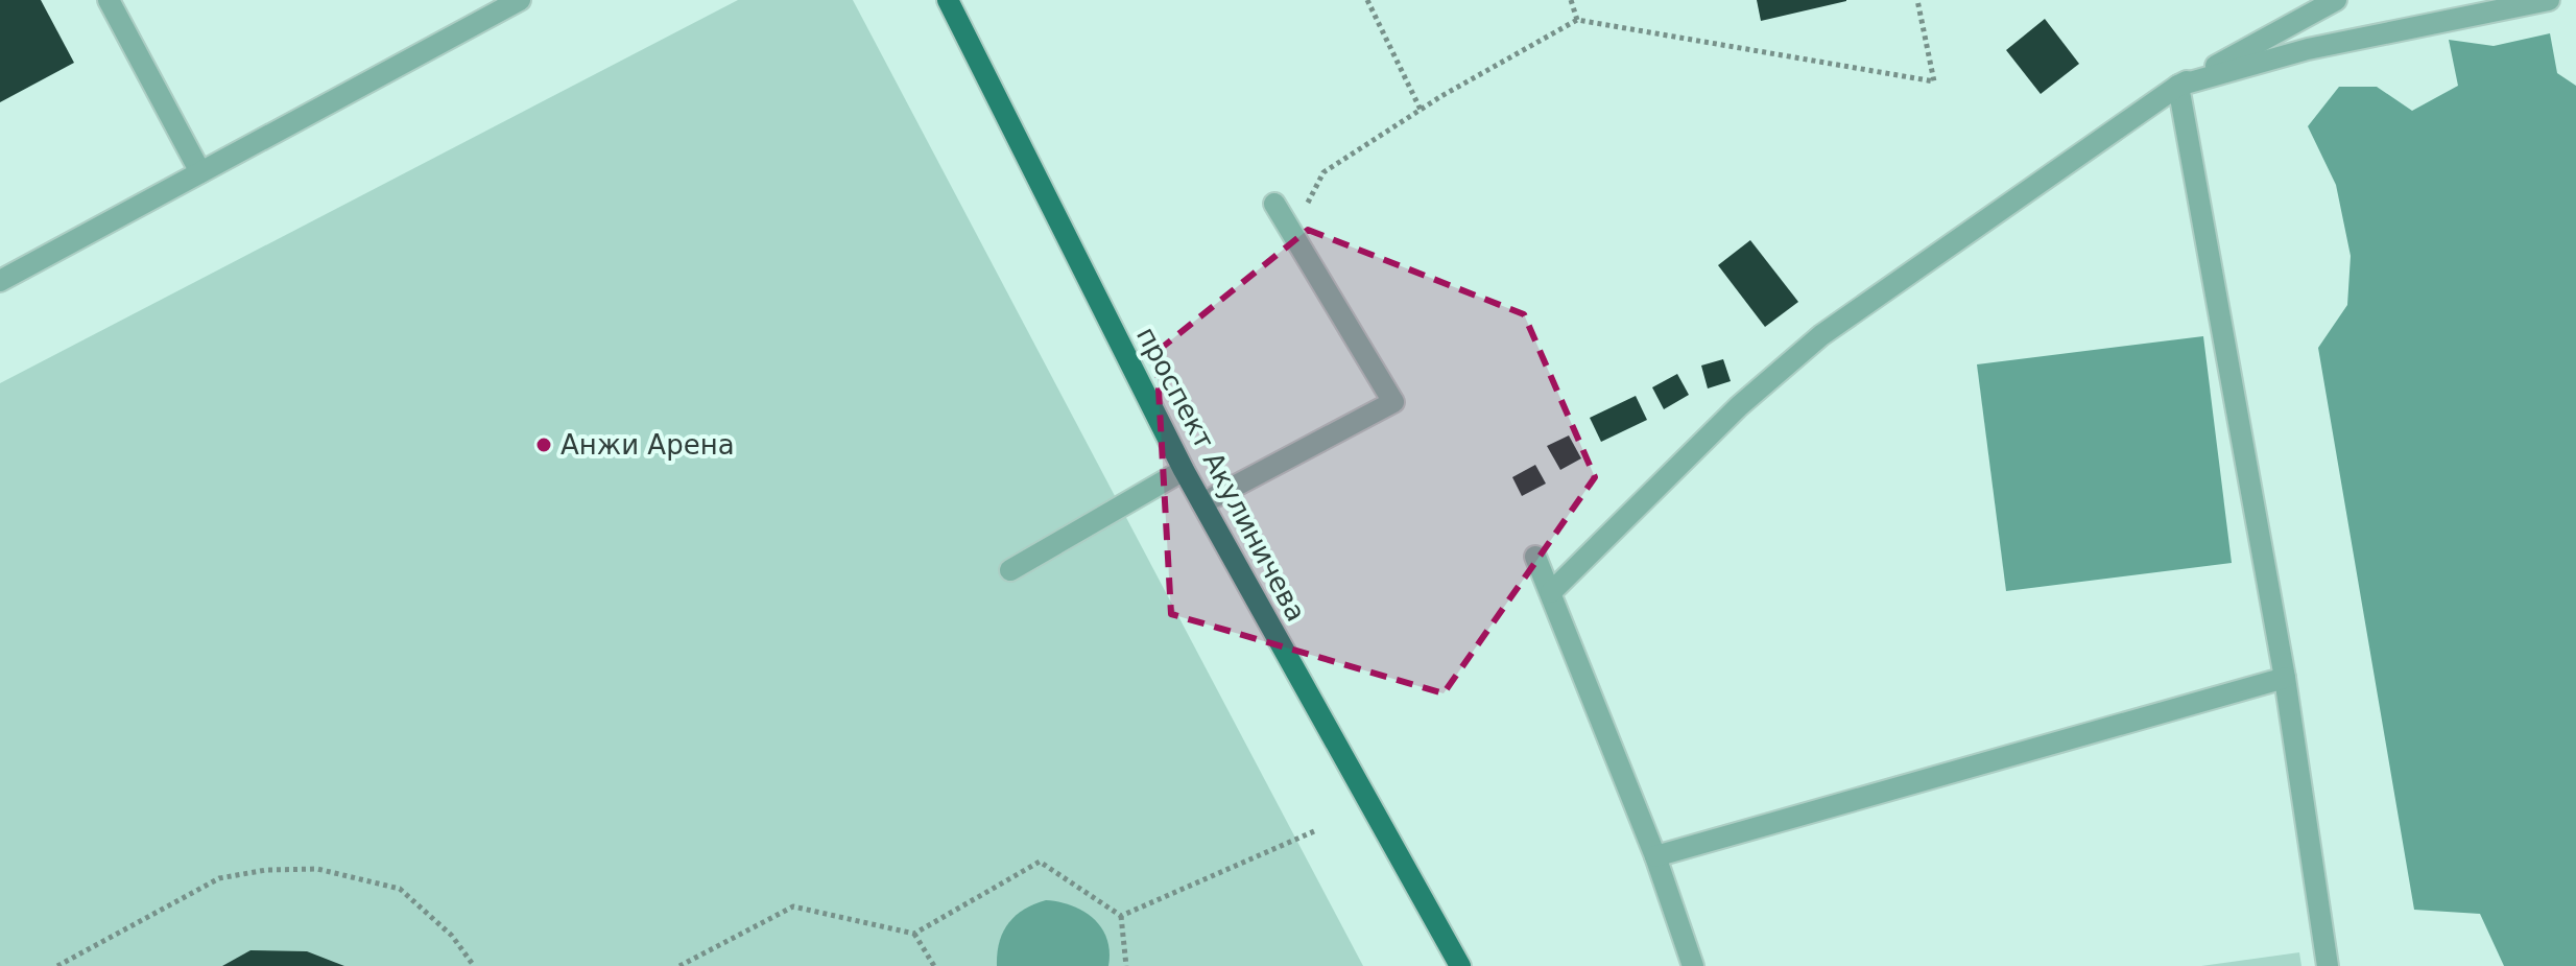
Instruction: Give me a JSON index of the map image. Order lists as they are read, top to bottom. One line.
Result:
{"streets":{"main road":["проспект Акулиничева"]},"places":["Анжи Арена"]}
